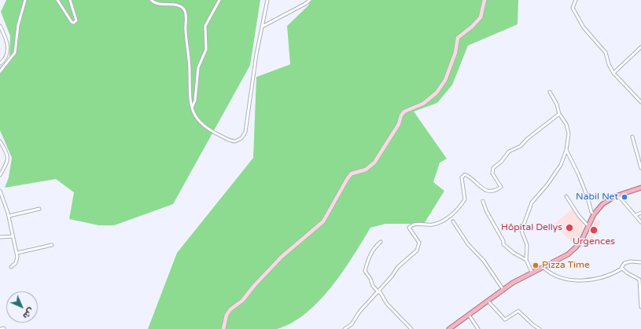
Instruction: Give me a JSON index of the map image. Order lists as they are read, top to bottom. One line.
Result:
{"places":["Nabil Net","Hôpital Dellys","Urgences","Pizza Time"],"north":"bottom right"}
